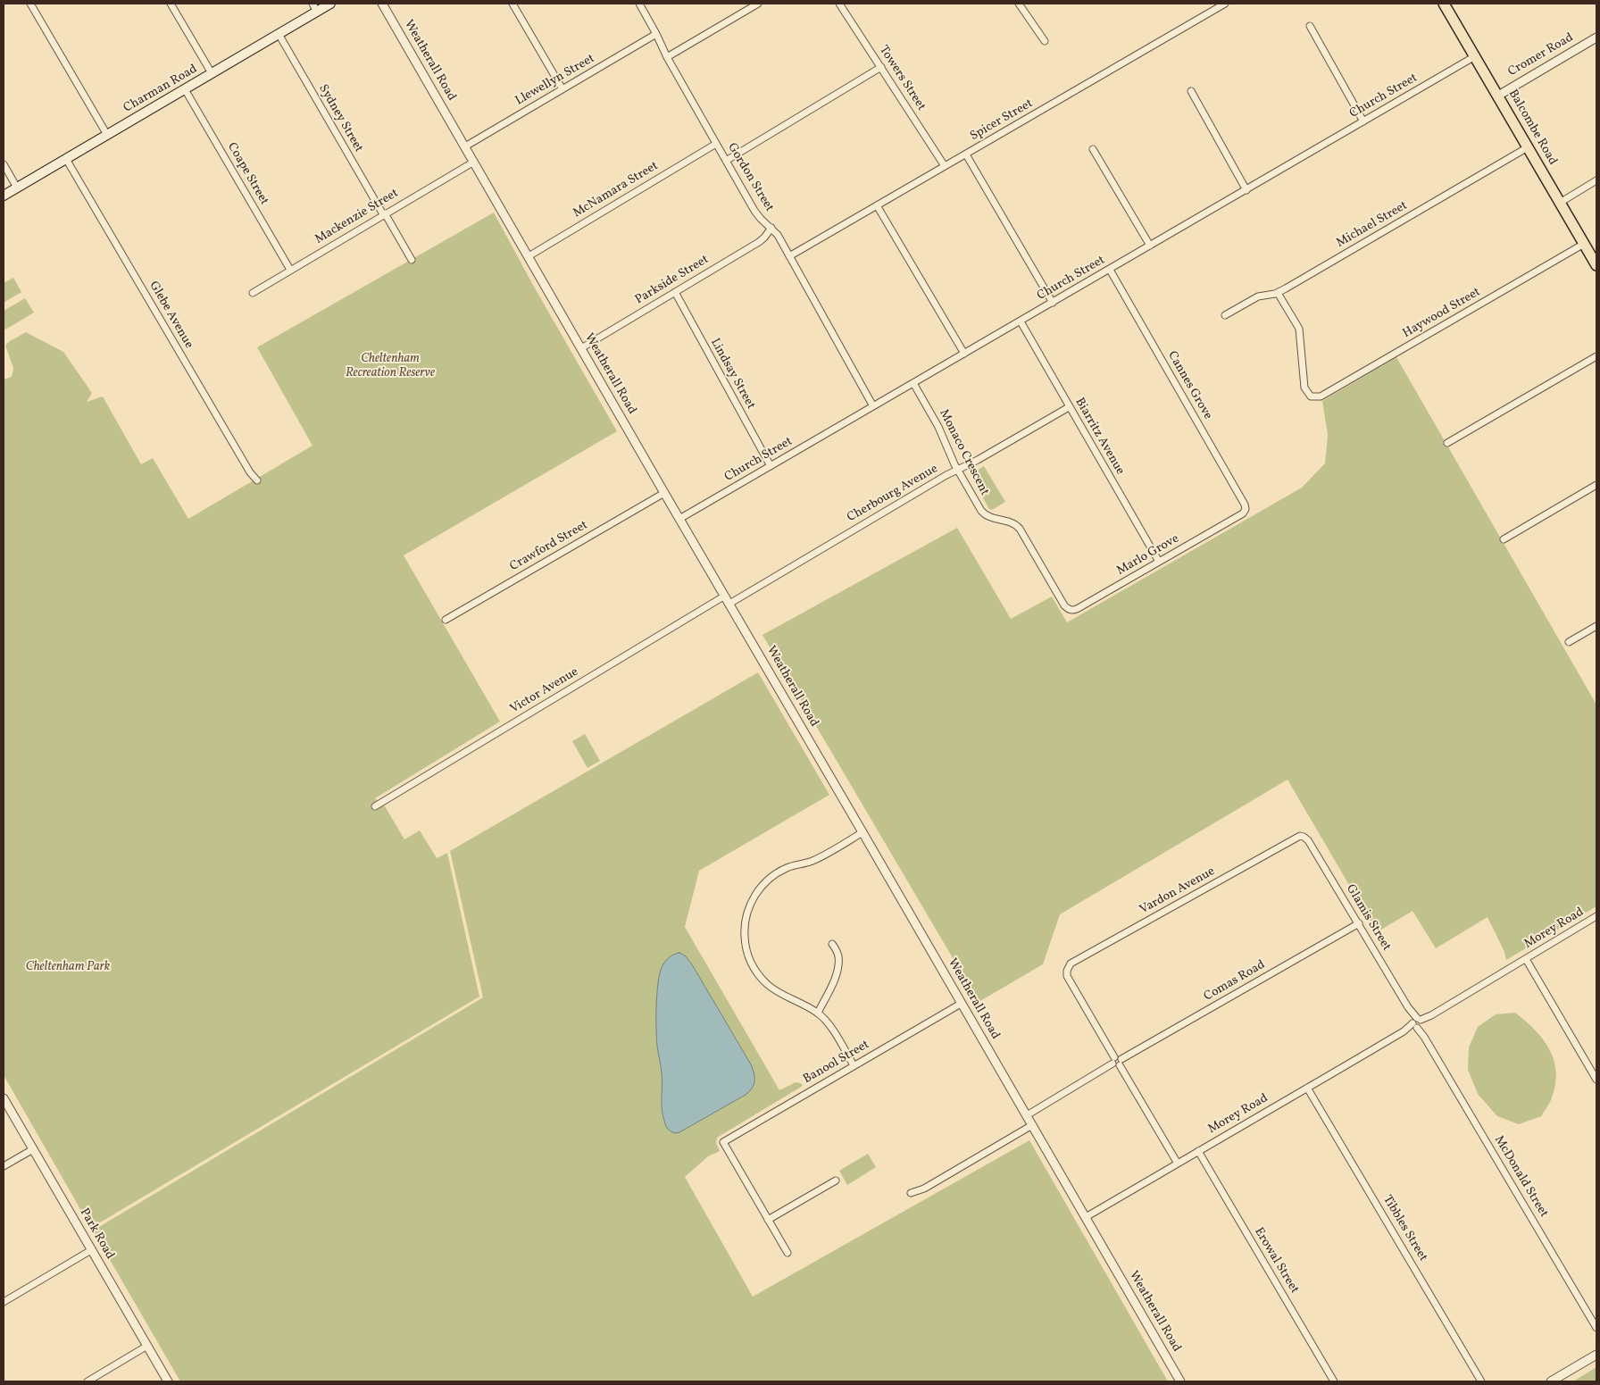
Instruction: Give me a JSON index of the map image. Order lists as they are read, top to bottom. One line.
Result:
{"streets":{"main road":["Charman Road","Balcombe Road"],"street":["Cromer Road","Weatherall Road","Towers Street","Llewellyn Street","Church Street","Sydney Street","Spicer Street","Coape Street","Gordon Street","McNamara Street","Mackenzie Street","Michael Street","Parkside Street","Haywood Street","Glebe Avenue","Lindsay Street","Cannes Grove","Biarritz Avenue","Monaco Crescent","Cherbourg Avenue","Crawford Street","Marlo Grove","Victor Avenue","Vardon Avenue","Glamis Street","Morey Road","Comas Road","Banool Street","McDonald Street","Tibbles Street","Park Road","Erowal Street"]},"crossings":[["Cromer Road","Balcombe Road"],["Weatherall Road","Llewellyn Street"],["Weatherall Road","Church Street"],["Weatherall Road","McNamara Street"],["Weatherall Road","Mackenzie Street"],["Weatherall Road","Parkside Street"],["Weatherall Road","Cherbourg Avenue"],["Weatherall Road","Crawford Street"],["Weatherall Road","Victor Avenue"],["Weatherall Road","Morey Road"],["Weatherall Road","Banool Street"],["Towers Street","Spicer Street"],["Llewellyn Street","Gordon Street"],["Charman Road","Sydney Street"],["Charman Road","Coape Street"],["Charman Road","Glebe Avenue"],["Church Street","Balcombe Road"],["Church Street","Gordon Street"],["Church Street","Lindsay Street"],["Church Street","Cannes Grove"],["Church Street","Biarritz Avenue"],["Church Street","Monaco Crescent"],["Sydney Street","Mackenzie Street"],["Spicer Street","Gordon Street"],["Balcombe Road","Michael Street"],["Balcombe Road","Haywood Street"],["Coape Street","Mackenzie Street"],["Gordon Street","McNamara Street"],["Gordon Street","Parkside Street"],["Michael Street","Haywood Street"],["Parkside Street","Lindsay Street"],["Cannes Grove","Marlo Grove"],["Biarritz Avenue","Cherbourg Avenue"],["Biarritz Avenue","Marlo Grove"],["Monaco Crescent","Cherbourg Avenue"],["Monaco Crescent","Marlo Grove"],["Cherbourg Avenue","Victor Avenue"],["Vardon Avenue","Glamis Street"],["Glamis Street","Morey Road"],["Glamis Street","Comas Road"],["Glamis Street","McDonald Street"],["Morey Road","McDonald Street"],["Morey Road","Tibbles Street"],["Morey Road","Erowal Street"]],"parks":["Cheltenham Recreation Reserve","Cheltenham Park"]}
